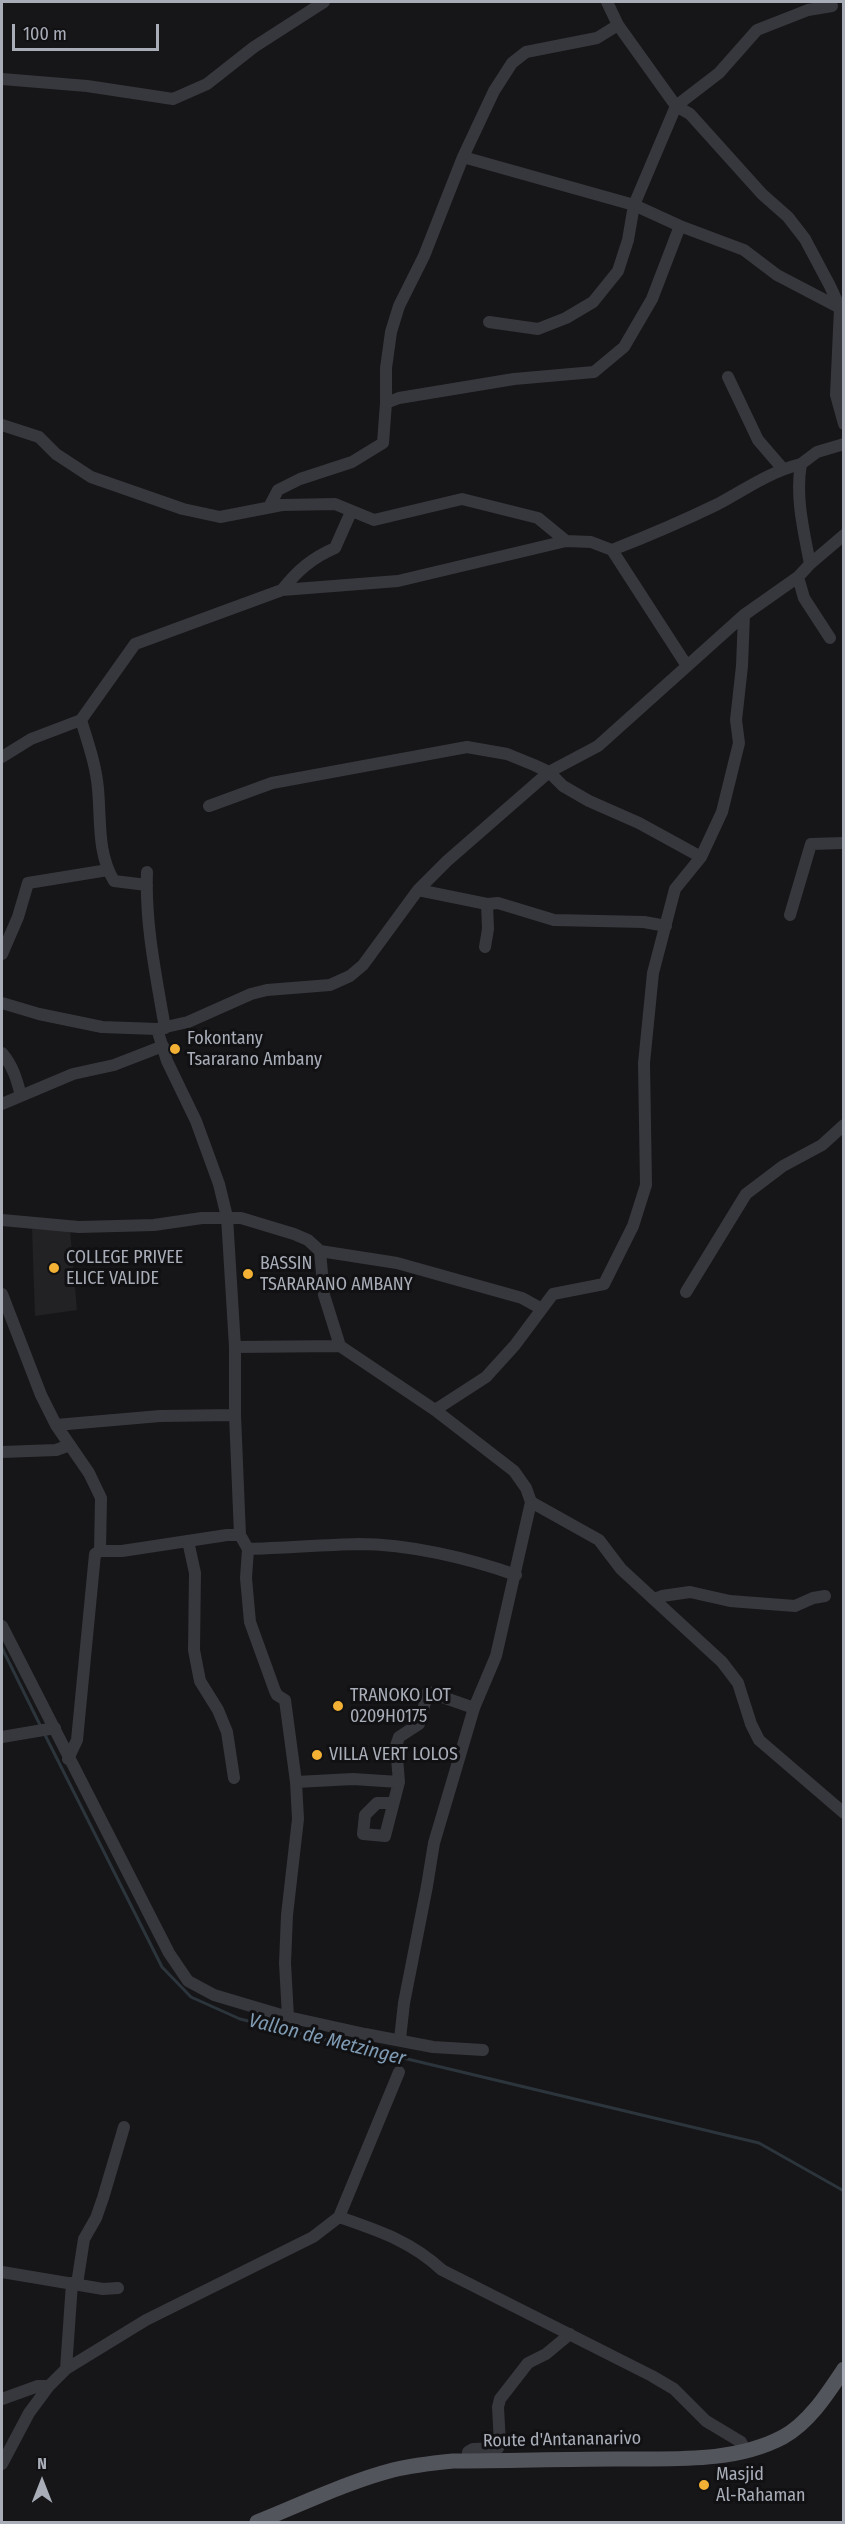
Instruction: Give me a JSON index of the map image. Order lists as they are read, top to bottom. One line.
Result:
{"streets":{"main road":["Route d'Antananarivo"]},"water":["Vallon de Metzinger"],"places":["Fokontany Tsararano Ambany","COLLEGE PRIVEE ELICE VALIDE","BASSIN TSARARANO AMBANY","TRANOKO LOT 0209H0175","VILLA VERT LOLOS","Masjid Al-Rahaman"],"scale_bar":"100 m","north":"top"}
